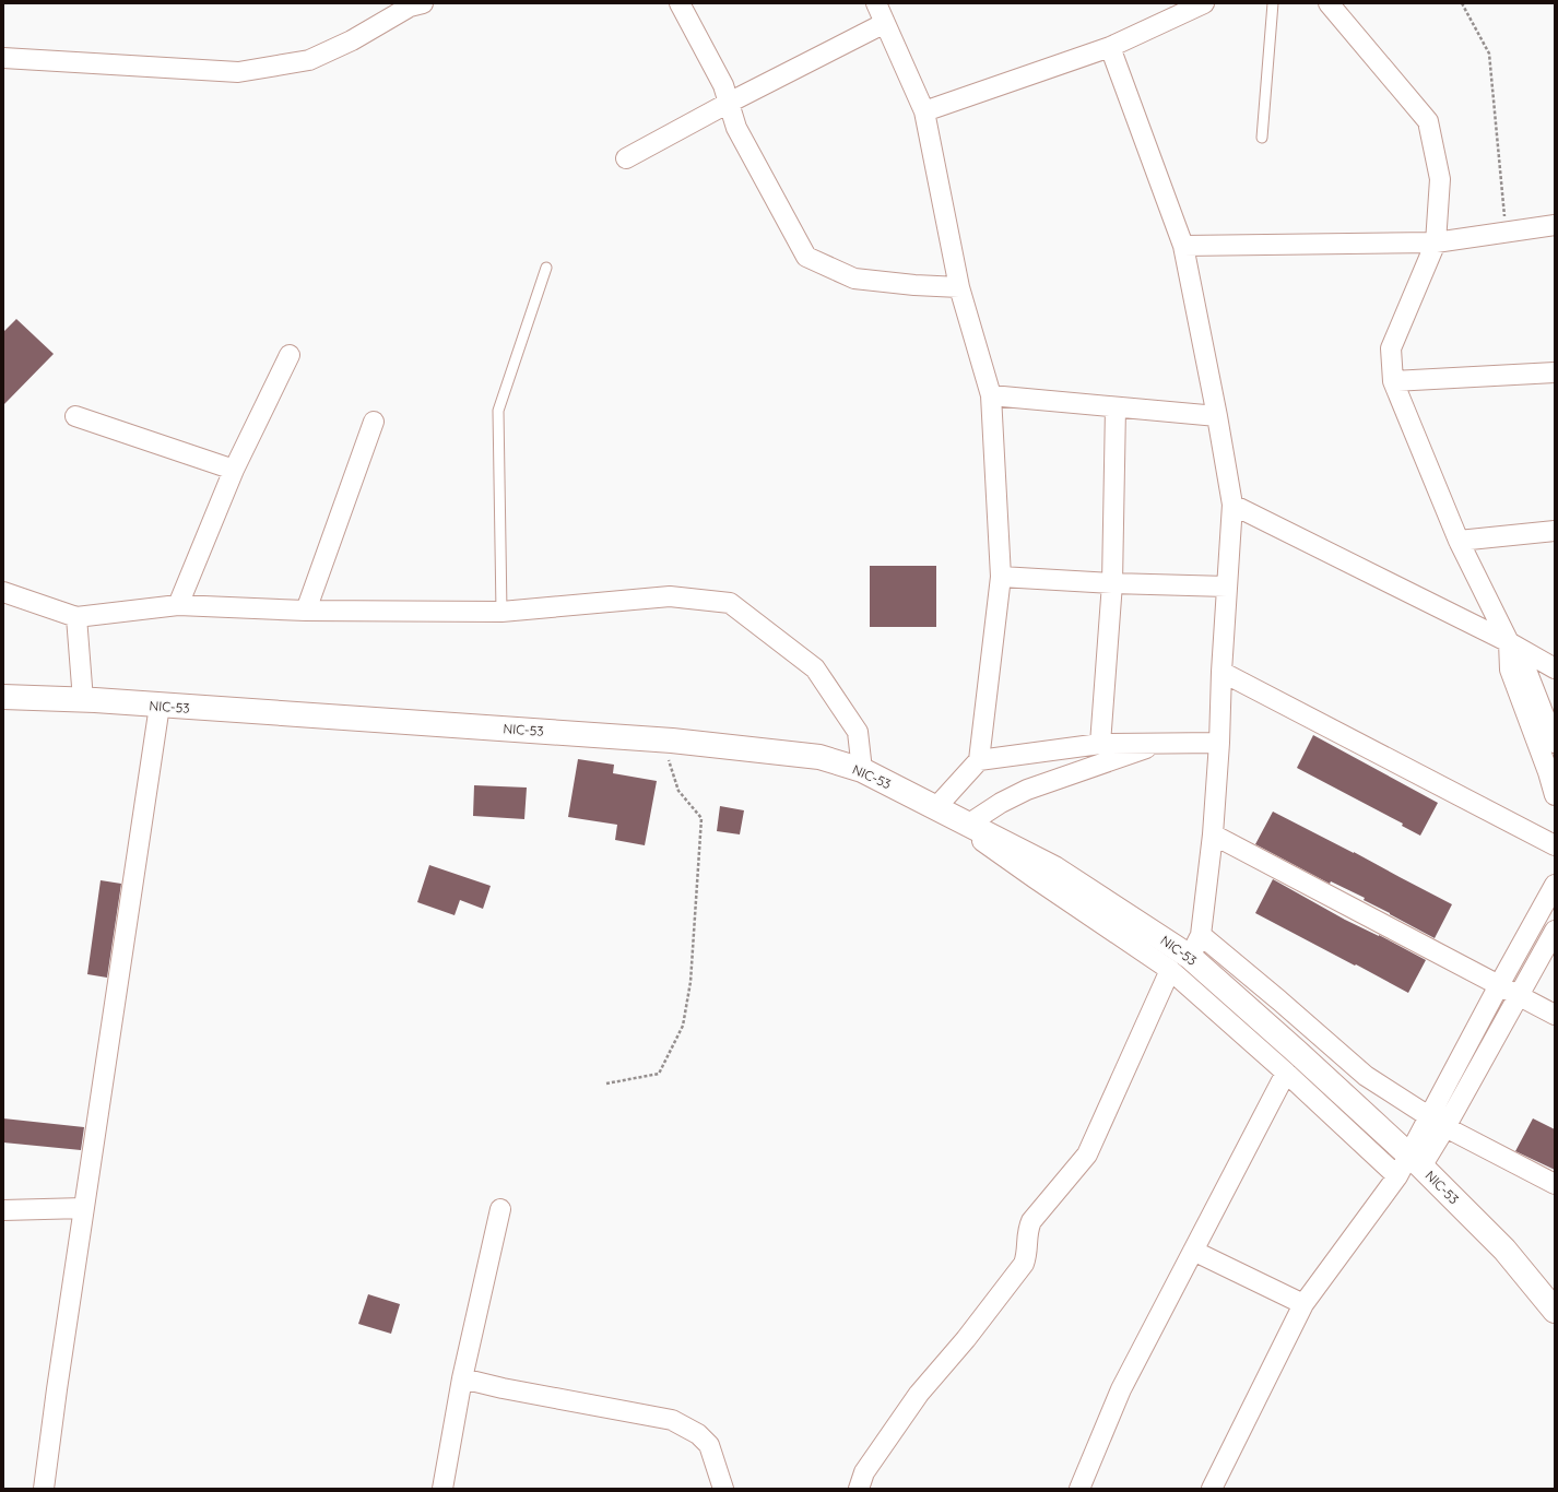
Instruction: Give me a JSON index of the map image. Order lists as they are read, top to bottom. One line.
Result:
{"streets":{"main road":["NIC-53"]}}
